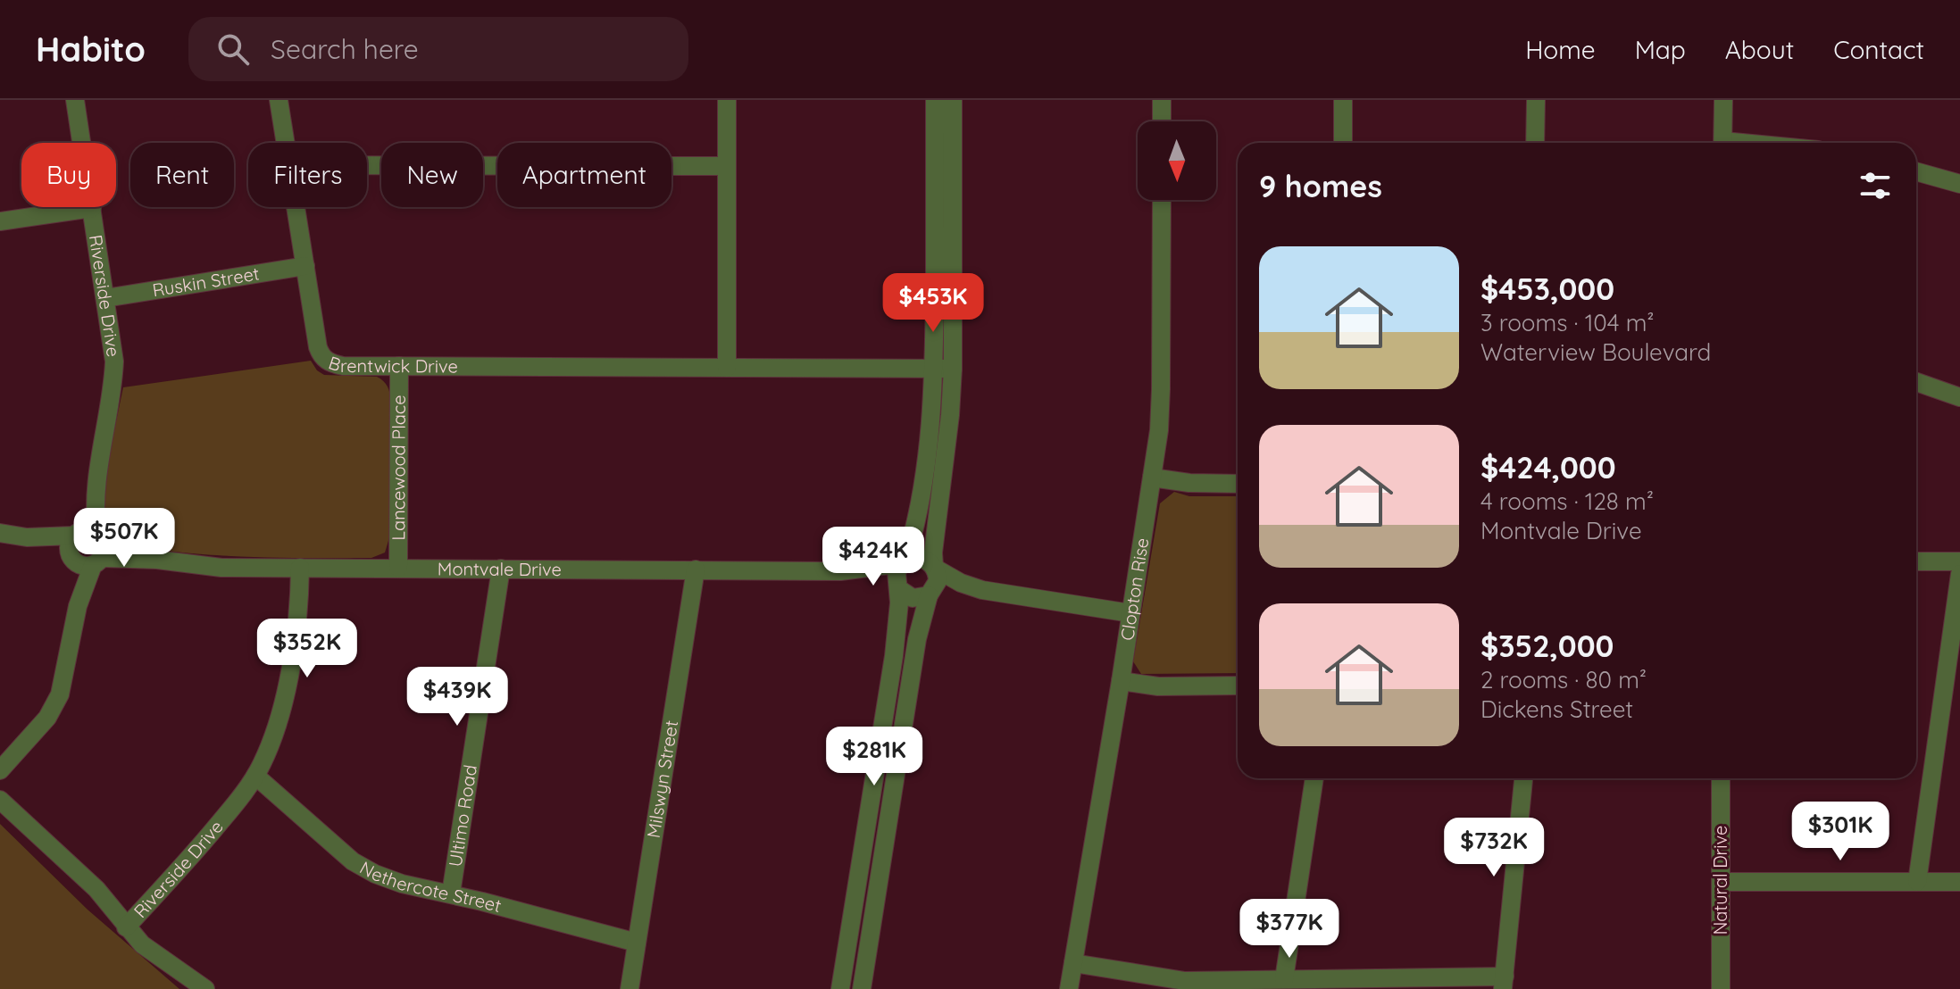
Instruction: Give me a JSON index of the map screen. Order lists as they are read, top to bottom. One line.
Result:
{"streets":{"street":["Ruskin Street","Riverside Drive","Brentwick Drive","Lancewood Place","Montvale Drive","Clopton Rise","Milswyn Street","Ultimo Road","Natural Drive","Nethercote Street"]},"crossings":[["Ruskin Street","Riverside Drive"],["Ruskin Street","Brentwick Drive"],["Riverside Drive","Montvale Drive"],["Riverside Drive","Nethercote Street"],["Brentwick Drive","Lancewood Place"],["Lancewood Place","Montvale Drive"],["Montvale Drive","Milswyn Street"],["Montvale Drive","Ultimo Road"],["Milswyn Street","Nethercote Street"],["Ultimo Road","Nethercote Street"]],"north":"bottom","page":{"header":"Habito","search":"Search here","nav":["Home","Map","About","Contact"],"chip":["Buy","Rent","Filters","New","Apartment"],"heading":"9 homes","list":[{"name":"$453,000","note":"3 rooms · 104 m² · Waterview Boulevard"},{"name":"$424,000","note":"4 rooms · 128 m² · Montvale Drive"},{"name":"$352,000","note":"2 rooms · 80 m² · Dickens Street"}],"price":["$453K","$507K","$424K","$352K","$439K","$281K","$301K","$732K","$377K"]}}
